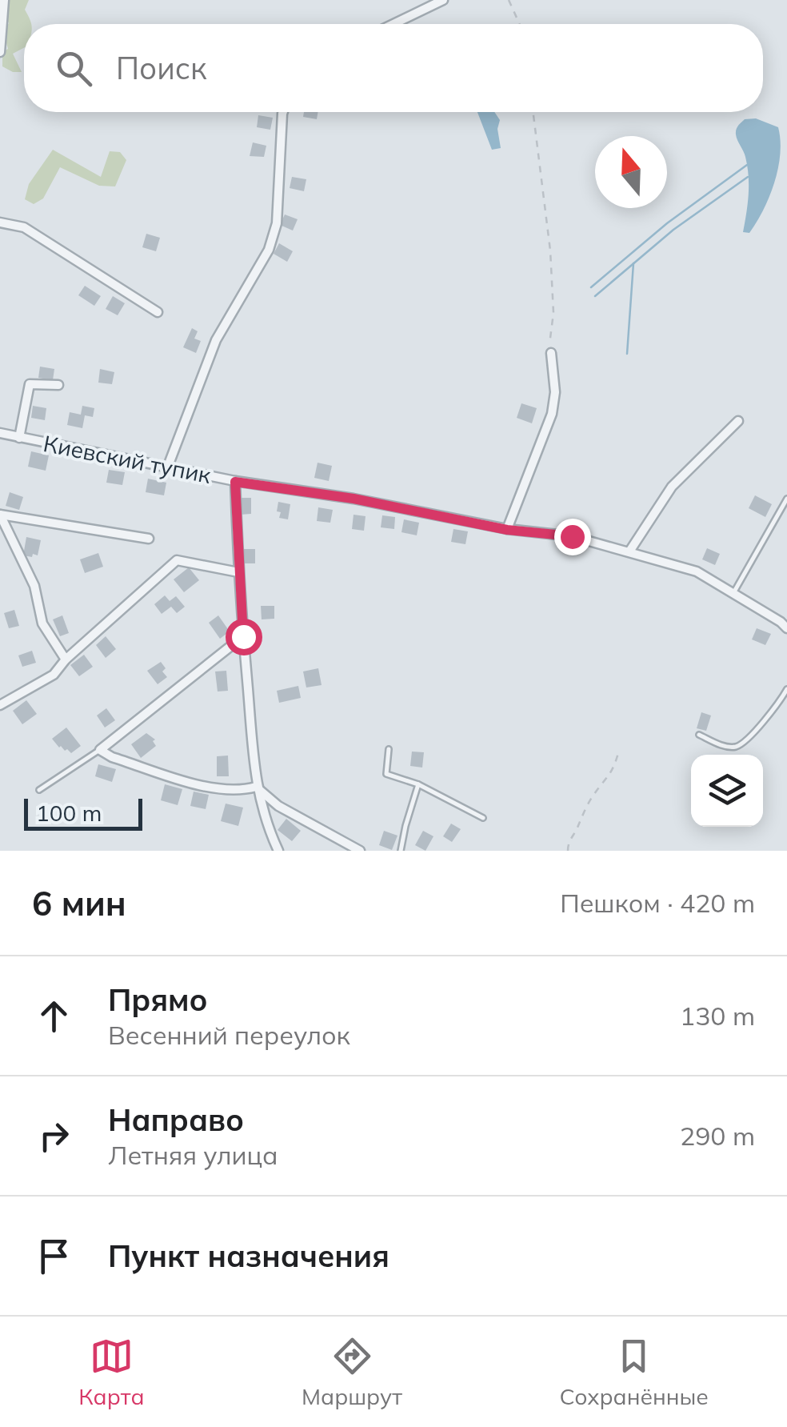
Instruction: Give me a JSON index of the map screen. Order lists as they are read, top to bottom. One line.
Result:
{"streets":{"street":["Киевский тупик"]},"scale_bar":"100 m","north":"top","page":{"search":"Поиск","scale":"100 m","heading":["6 мин","Пешком · 420 m"],"list":[["Прямо","Весенний переулок","130 m"],["Направо","Летняя улица","290 m"],"Пункт назначения"],"nav":["Карта","Маршрут","Сохранённые"]}}
